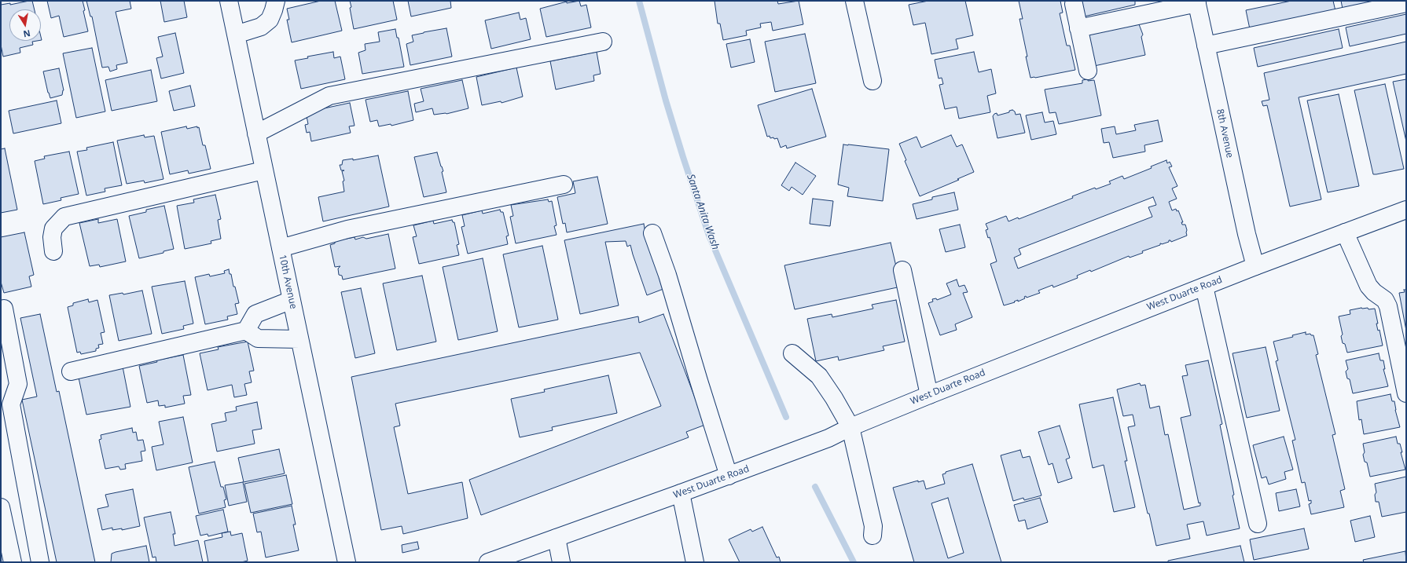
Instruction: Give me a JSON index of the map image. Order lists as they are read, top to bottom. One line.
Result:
{"streets":{"street":["8th Avenue","10th Avenue","West Duarte Road"]},"crossings":[["8th Avenue","West Duarte Road"]],"water":["Santa Anita Wash"],"north":"bottom"}
